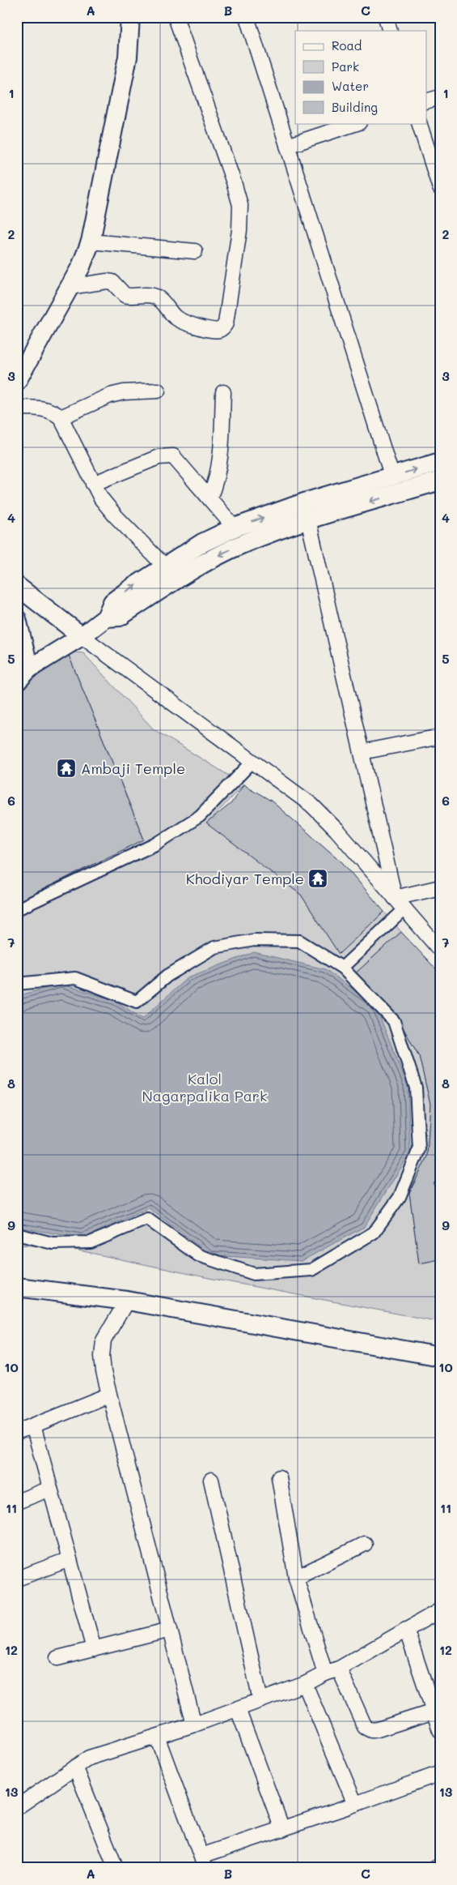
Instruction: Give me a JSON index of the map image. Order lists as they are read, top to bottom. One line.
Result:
{"parks":["Kalol Nagarpalika Park"],"places":{"temple":["Ambaji Temple","Khodiyar Temple"]},"legend":["Road","Park","Water","Building"],"grid":{"columns":["A","B","C"],"rows":["1","2","3","4","5","6","7","8","9","10","11","12","13"]}}
